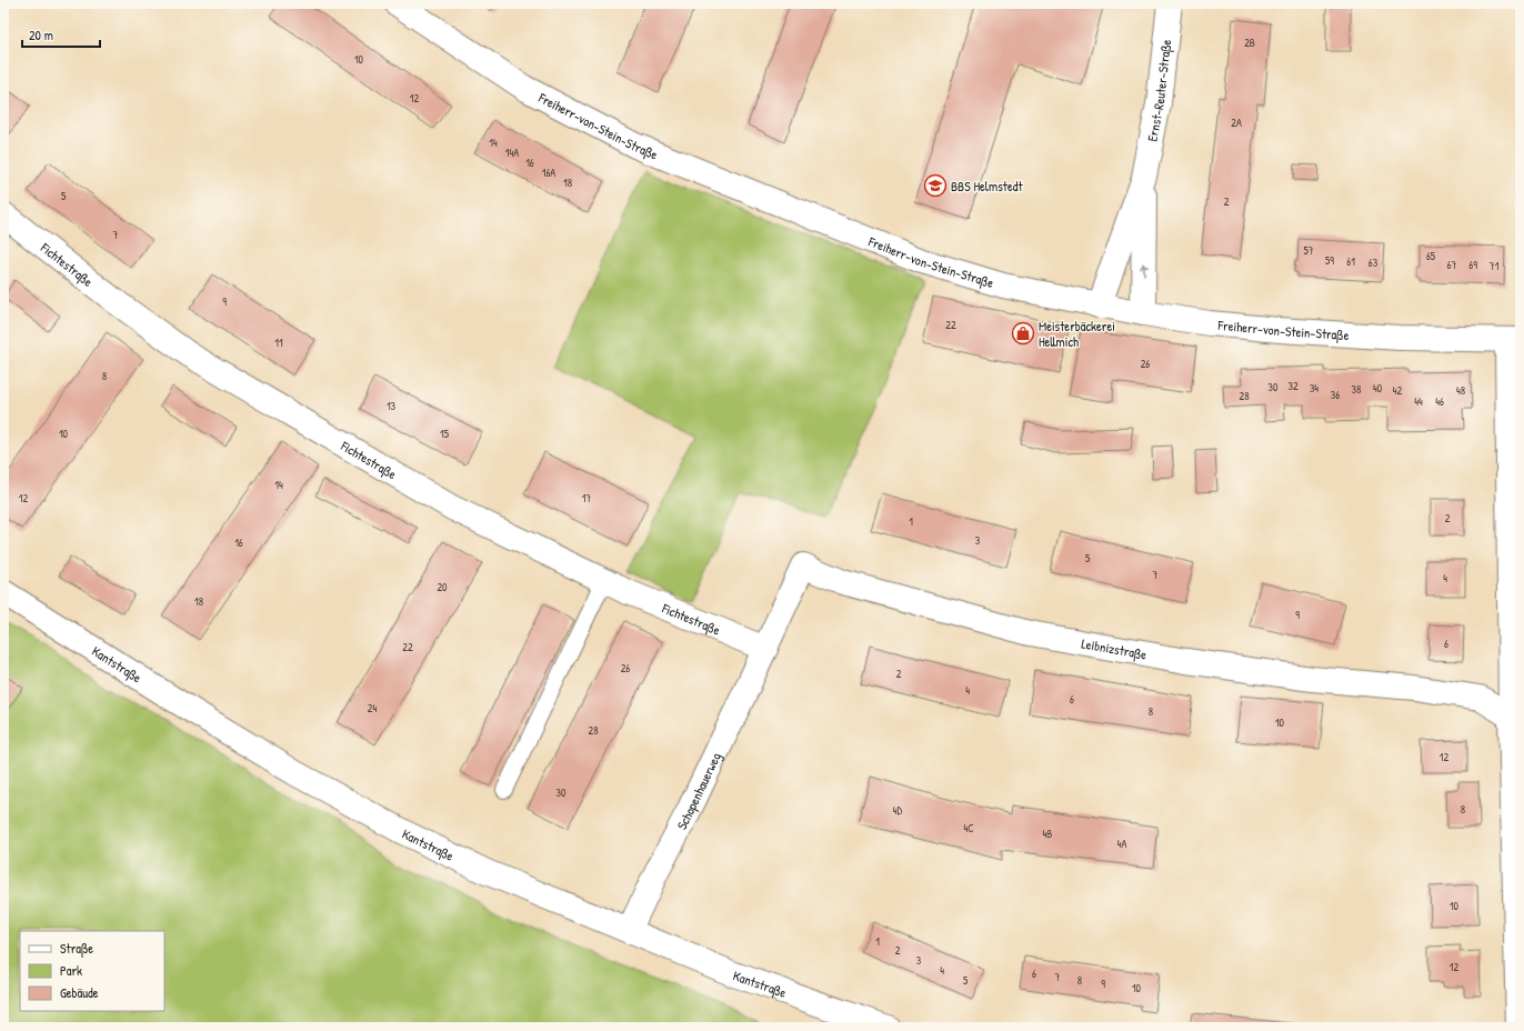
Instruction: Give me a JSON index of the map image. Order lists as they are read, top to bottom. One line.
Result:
{"streets":{"street":["Ernst-Reuter-Straße","Freiherr-von-Stein-Straße","Fichtestraße","Leibnizstraße","Kantstraße","Schopenhauerweg"]},"crossings":[["Ernst-Reuter-Straße","Freiherr-von-Stein-Straße"],["Fichtestraße","Leibnizstraße"],["Fichtestraße","Schopenhauerweg"],["Leibnizstraße","Schopenhauerweg"],["Kantstraße","Schopenhauerweg"]],"places":{"school or university":["BBS Helmstedt"],"shop":["Meisterbäckerei Hellmich"]},"house_numbers":["2B","10","12","2A","14","14A","16","16A","18","5","2","7","57","65","59","61","63","67","69","71","9","22","11","26","8","32","30","34","40","38","42","48","36","28","44","46","13","10","15","14","12","17","2","1","3","16","5","7","4","20","18","9","6","22","26","2","4","6","24","8","10","28","12","30","8","4D","4C","4B","4A","10","1","2","3","12","4","6","7","5","8","9","10"],"legend":["Straße","Park","Gebäude"],"scale_bar":"20 m"}
